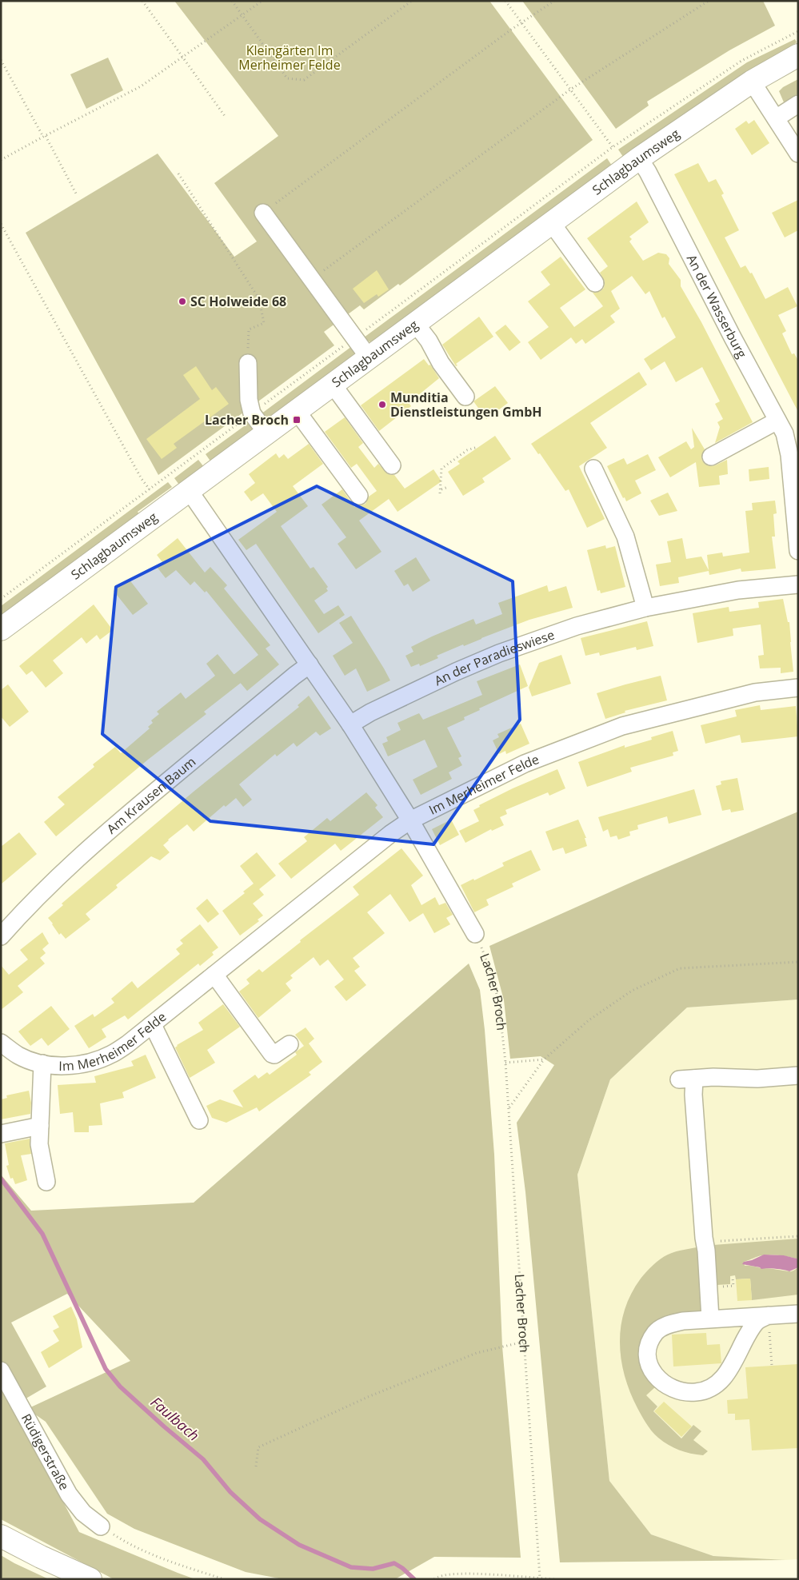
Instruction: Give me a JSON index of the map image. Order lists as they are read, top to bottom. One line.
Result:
{"streets":{"main road":["Schlagbaumsweg"],"street":["An der Wasserburg","An der Paradieswiese","Im Merheimer Felde","Am Krausen Baum","Rüdigerstraße"],"path":["Lacher Broch"]},"crossings":[["Schlagbaumsweg","An der Wasserburg"]],"water":["Faulbach"],"parks":["Kleingärten Im Merheimer Felde"],"places":{"other":["SC Holweide 68","Munditia Dienstleistungen GmbH"],"transit":["Lacher Broch"]}}
